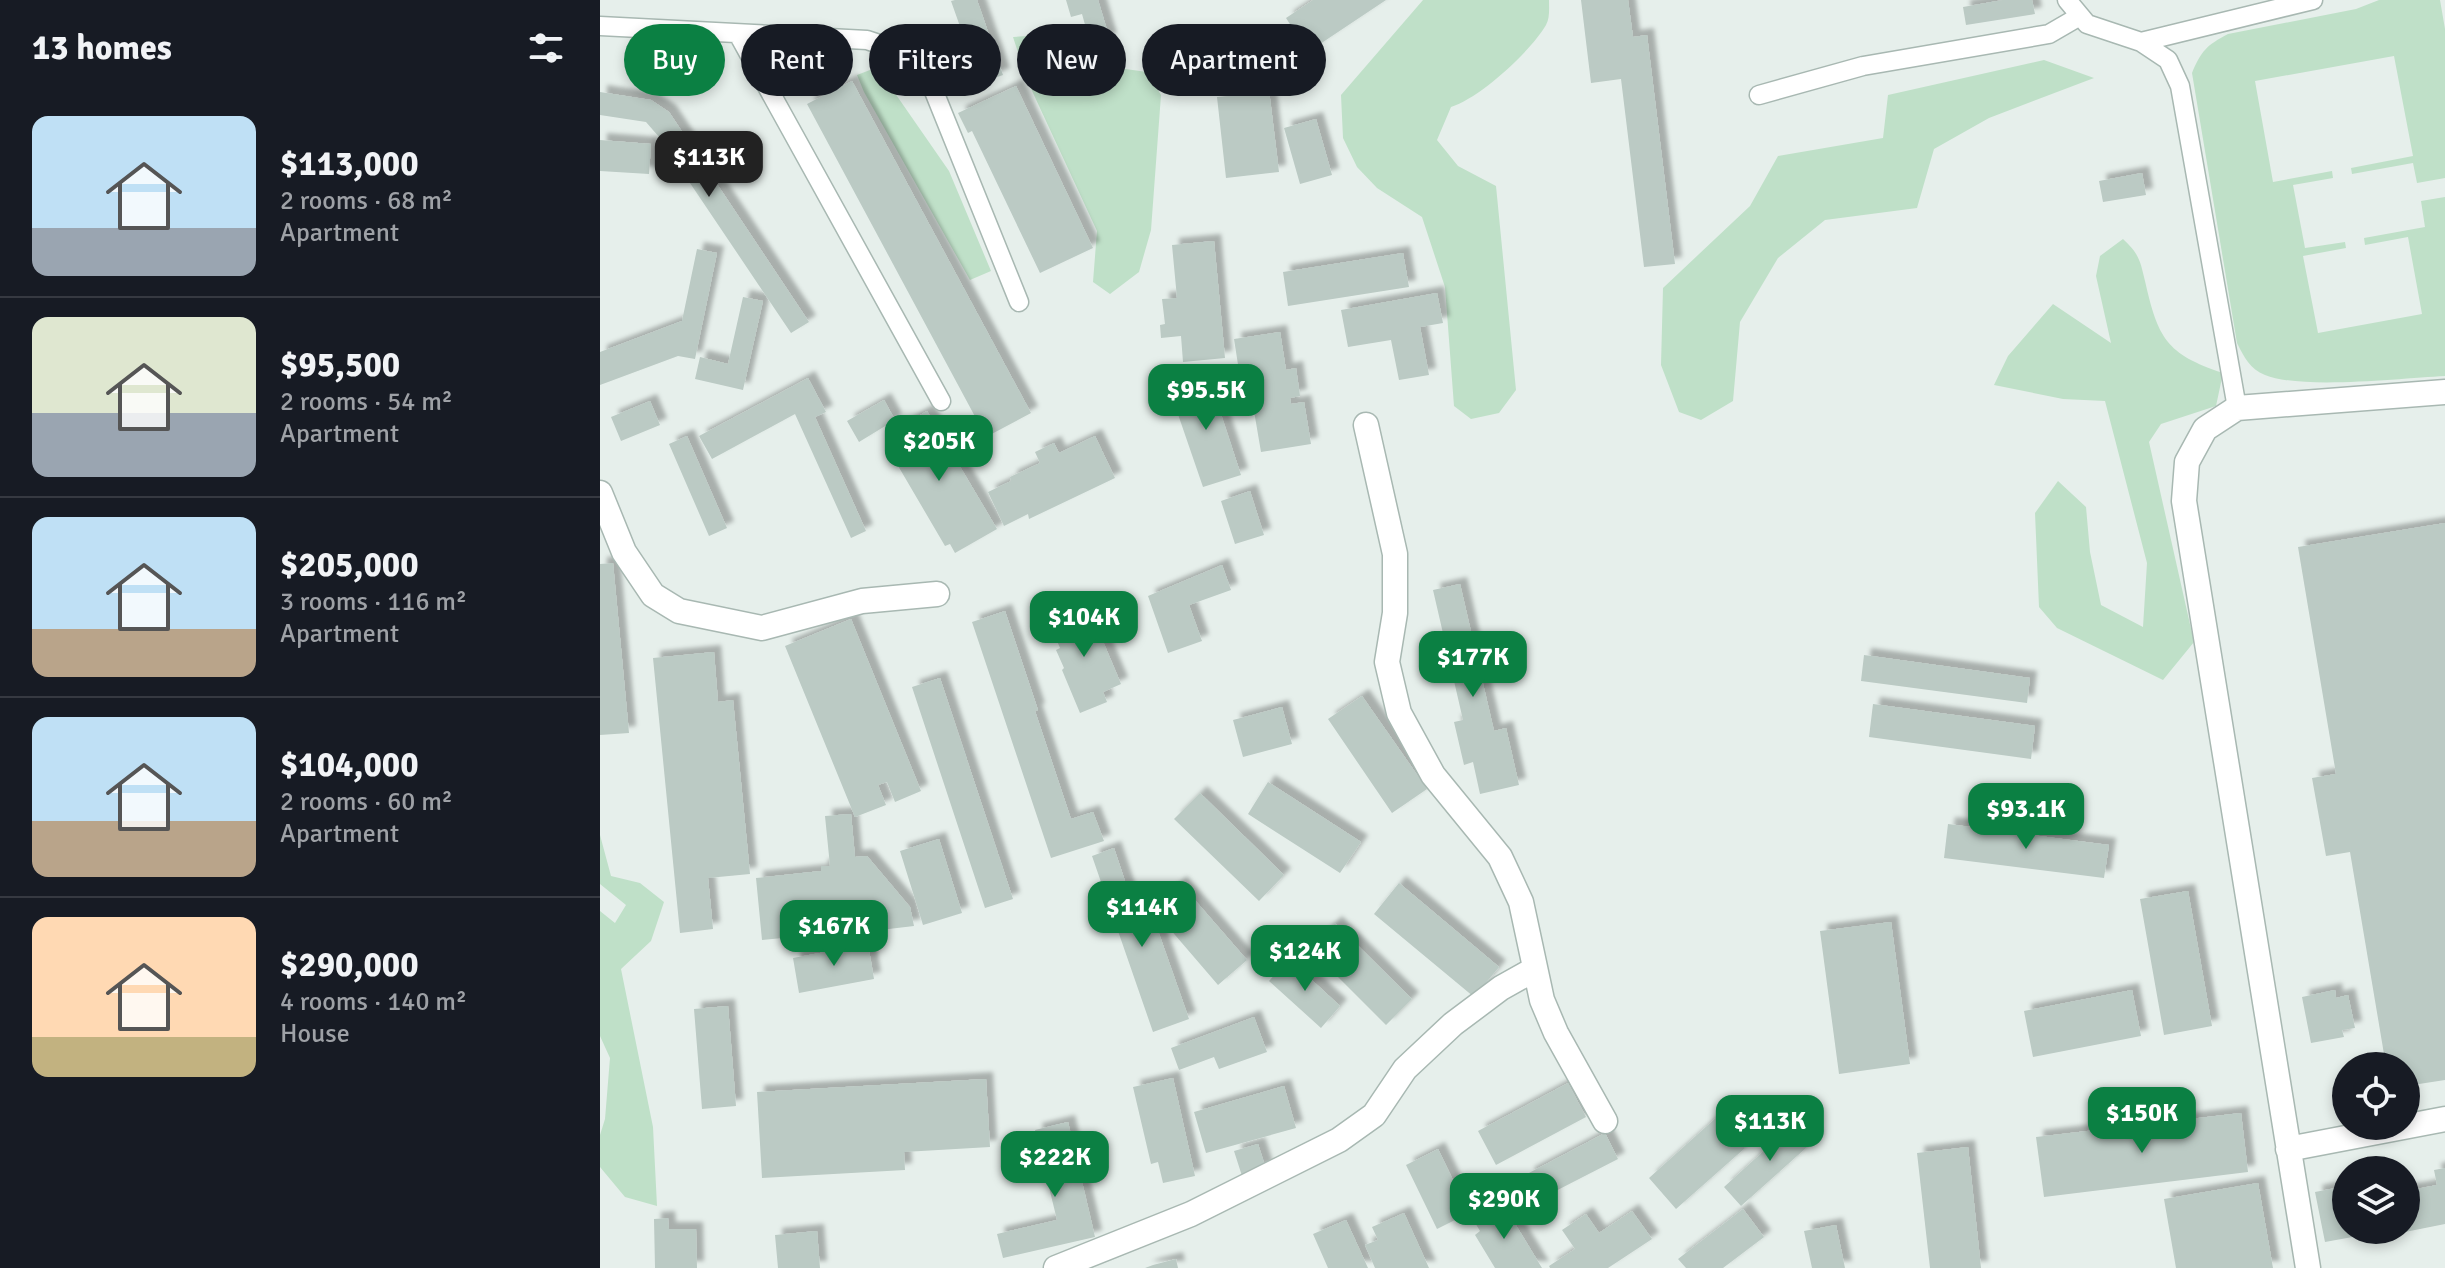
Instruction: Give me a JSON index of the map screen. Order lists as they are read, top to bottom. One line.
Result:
{"page":{"heading":"13 homes","chip":["Buy","Rent","Filters","New","Apartment"],"list":[{"name":"$113,000","note":"2 rooms · 68 m² · Apartment"},{"name":"$95,500","note":"2 rooms · 54 m² · Apartment"},{"name":"$205,000","note":"3 rooms · 116 m² · Apartment"},{"name":"$104,000","note":"2 rooms · 60 m² · Apartment"},{"name":"$290,000","note":"4 rooms · 140 m² · House"}],"price":["$113K","$95.5K","$205K","$104K","$177K","$93.1K","$114K","$167K","$124K","$150K","$113K","$222K","$290K"]}}
